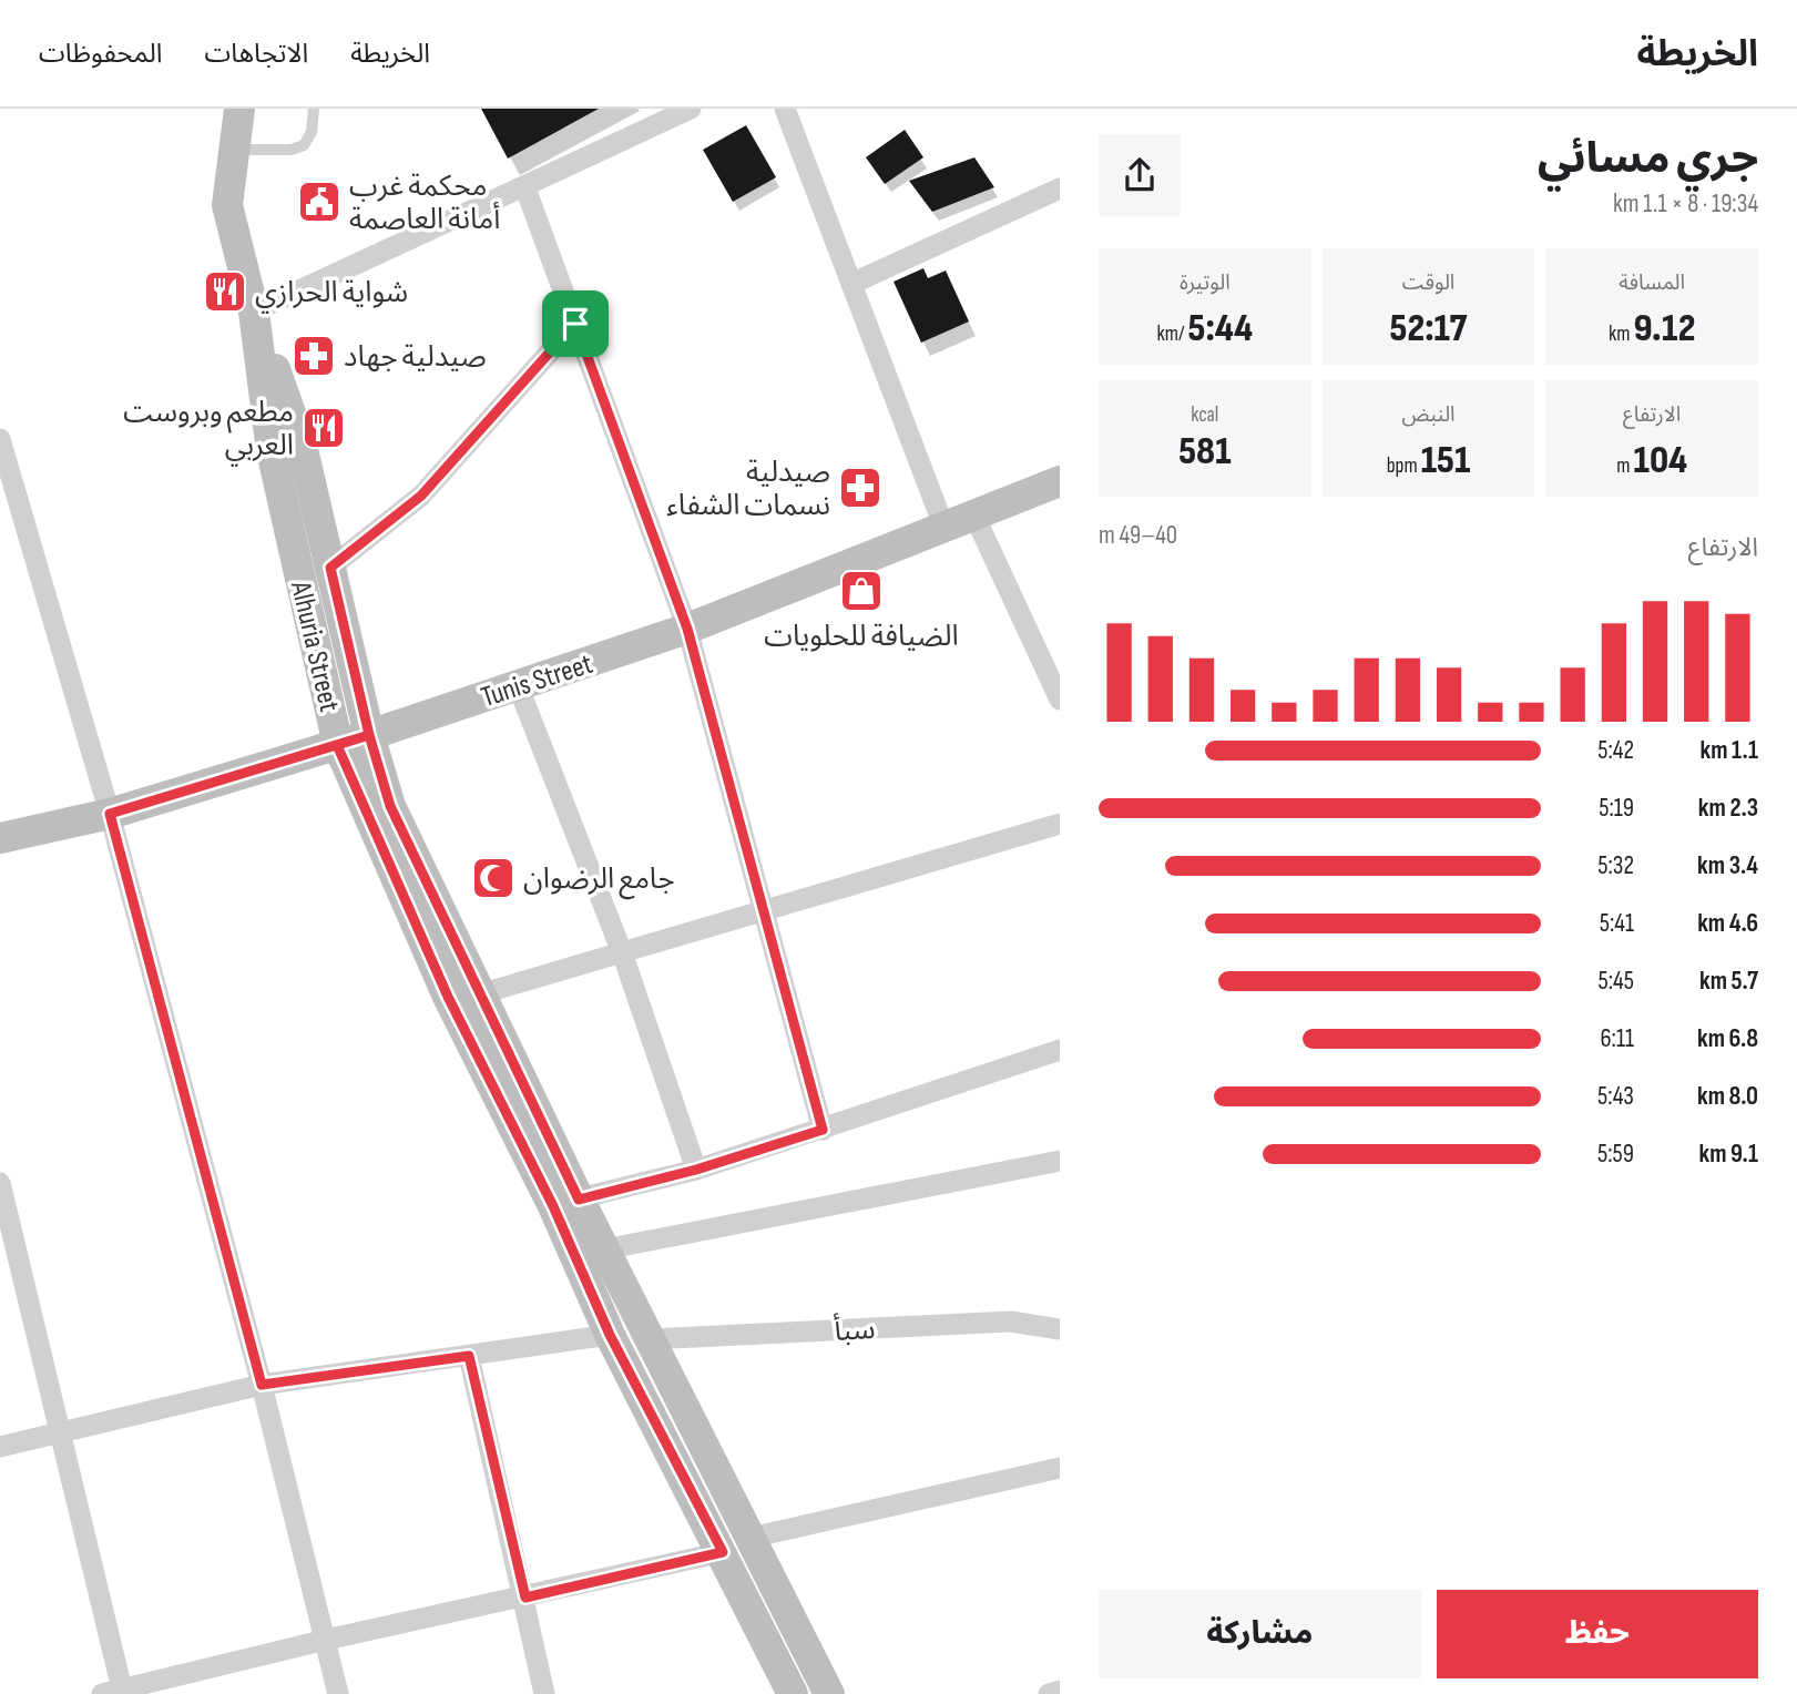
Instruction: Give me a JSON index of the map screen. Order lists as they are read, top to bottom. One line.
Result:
{"streets":{"street":["Alhuria Street","Tunis Street","سبأ"]},"crossings":[["Alhuria Street","Tunis Street"]],"places":{"public building":["محكمة غرب أمانة العاصمة"],"restaurant":["شواية الحرازي","مطعم وبروست العربي"],"pharmacy":["صيدلية جهاد","صيدلية نسمات الشفاء"],"shop":["الضيافة للحلويات"],"mosque":["جامع الرضوان"]},"page":{"header":"الخريطة","nav":["الخريطة","الاتجاهات","المحفوظات"],"heading":["جري مسائي","19:34 · 8 × 1.1 km"],"stats":[["المسافة","9.12 km"],["الوقت","52:17"],["الوتيرة","5:44 /km"],["الارتفاع","104 m"],["النبض","151 bpm"],["kcal","581"]],"chart":["الارتفاع","40–49 m"],"list":[{"name":"1.1 km","note":"5:42"},{"name":"2.3 km","note":"5:19"},{"name":"3.4 km","note":"5:32"},{"name":"4.6 km","note":"5:41"},{"name":"5.7 km","note":"5:45"},{"name":"6.8 km","note":"6:11"},{"name":"8.0 km","note":"5:43"},{"name":"9.1 km","note":"5:59"}],"buttons":["حفظ","مشاركة"]}}
